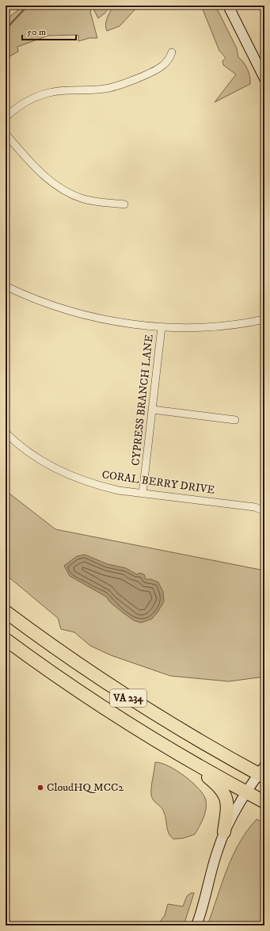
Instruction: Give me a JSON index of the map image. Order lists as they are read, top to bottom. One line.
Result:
{"streets":{"highway":["VA 234"],"street":["CYPRESS BRANCH LANE","CORAL BERRY DRIVE"]},"crossings":[["CYPRESS BRANCH LANE","CORAL BERRY DRIVE"]],"places":["CloudHQ MCC2"],"scale_bar":"50 m"}
